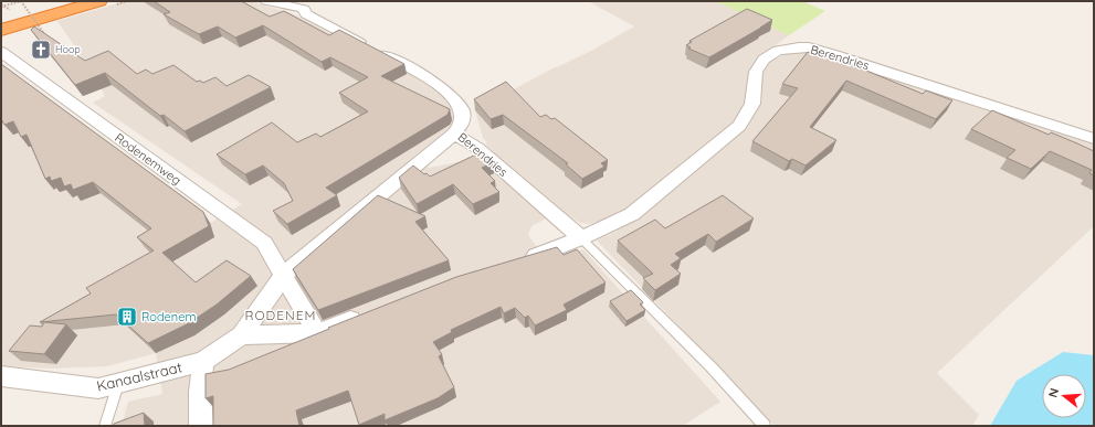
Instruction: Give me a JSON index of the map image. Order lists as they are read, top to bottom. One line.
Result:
{"streets":{"street":["Berendries","Rodenemweg","Kanaalstraat"]},"districts":["RODENEM"],"places":{"church":["Hoop"],"building":["Rodenem"]},"north":"left"}
